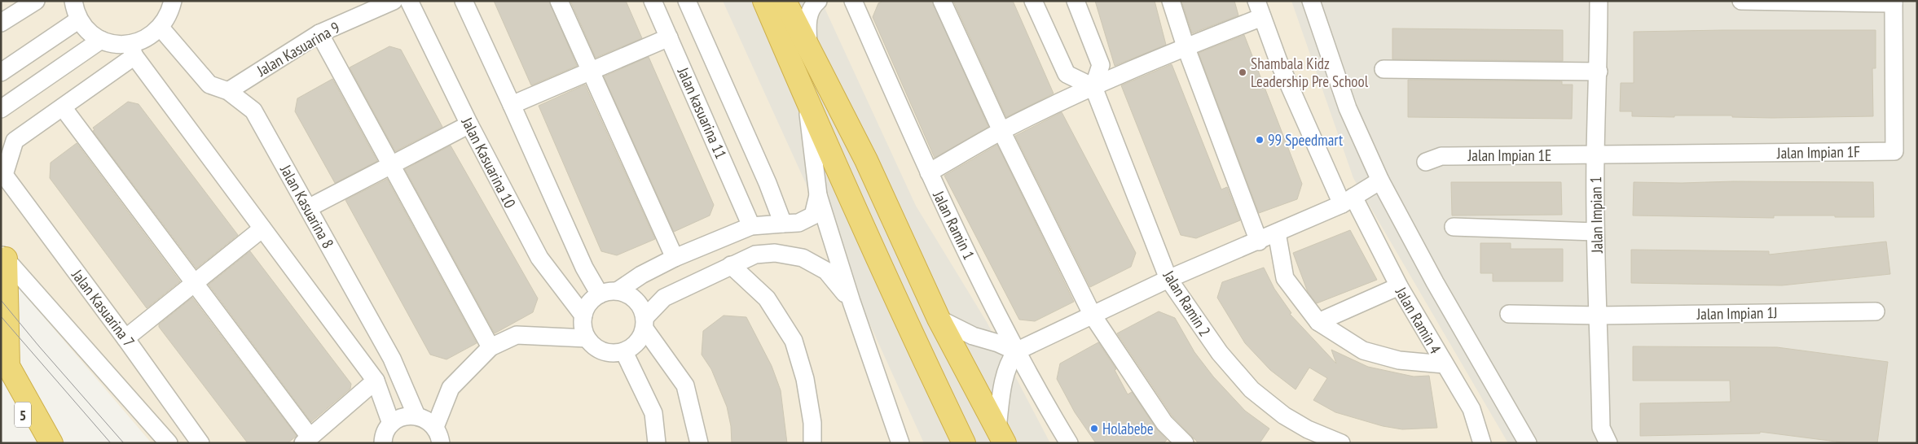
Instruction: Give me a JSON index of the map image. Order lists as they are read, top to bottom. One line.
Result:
{"streets":{"highway":["5"],"street":["Jalan Kasuarina 9","Jalan kasuarina 11","Jalan Impian 1F","Jalan Impian 1E","Jalan Kasuarina 10","Jalan Kasuarina 8","Jalan Impian 1","Jalan Ramin 1","Jalan Ramin 2","Jalan Kasuarina 7","Jalan Impian 1J","Jalan Ramin 4"]},"crossings":[["Jalan Kasuarina 9","Jalan Kasuarina 8"],["Jalan Impian 1F","Jalan Impian 1E"],["Jalan Impian 1F","Jalan Impian 1"],["Jalan Impian 1E","Jalan Impian 1"],["Jalan Impian 1","Jalan Impian 1J"]],"places":["Shambala Kidz Leadership Pre School","99 Speedmart","Holabebe"]}
